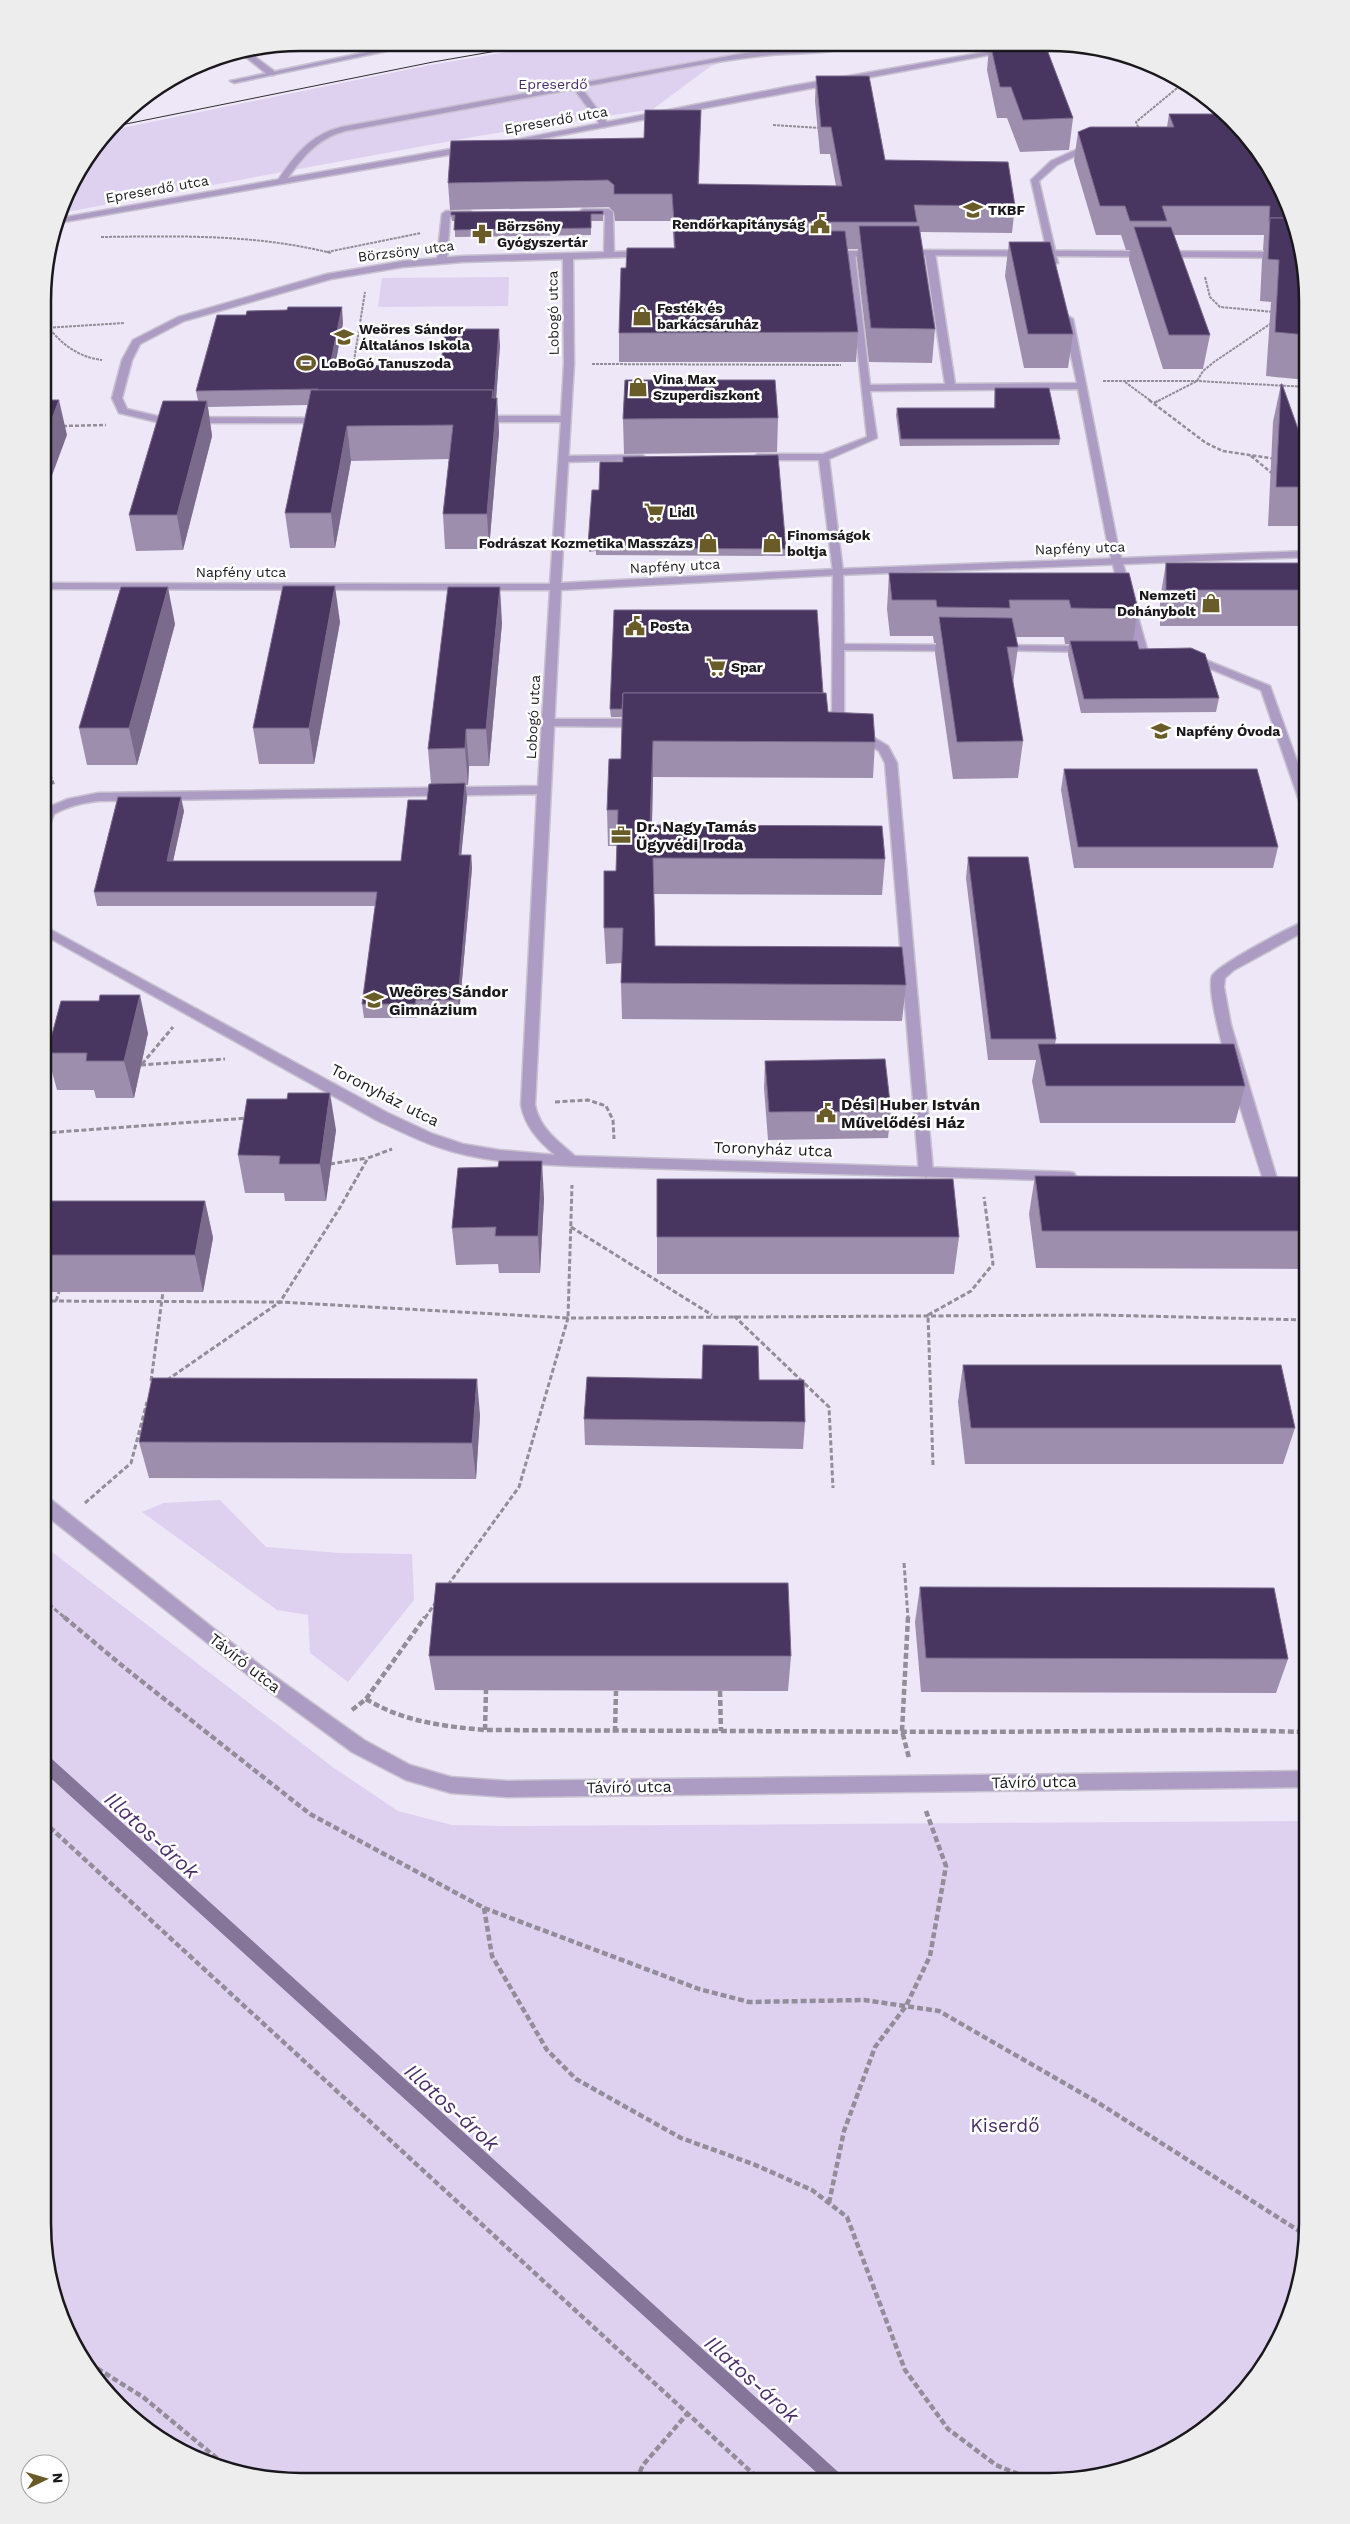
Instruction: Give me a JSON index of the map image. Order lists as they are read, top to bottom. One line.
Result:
{"streets":{"street":["Epreserdő utca","Börzsöny utca","Lobogó utca","Napfény utca","Toronyház utca","Távíró utca"]},"crossings":[["Börzsöny utca","Lobogó utca"],["Lobogó utca","Napfény utca"],["Lobogó utca","Toronyház utca"]],"water":["Illatos-árok"],"parks":["Epreserdő","Kiserdő"],"places":{"school or university":["TKBF","Weöres Sándor Általános Iskola","Napfény Óvoda","Weöres Sándor Gimnázium"],"public building":["Rendőrkapitányság","Posta","Dési Huber István Művelődési Ház"],"pharmacy":["Börzsöny Gyógyszertár"],"shop":["Festék és barkácsáruház","Vina Max Szuperdiszkont","Fodrászat Kozmetika Masszázs","Finomságok boltja","Nemzeti Dohánybolt"],"sports":["LoBoGó Tanuszoda"],"supermarket":["Lidl","Spar"],"office":["Dr. Nagy Tamás Ügyvédi Iroda"]},"north":"right"}
